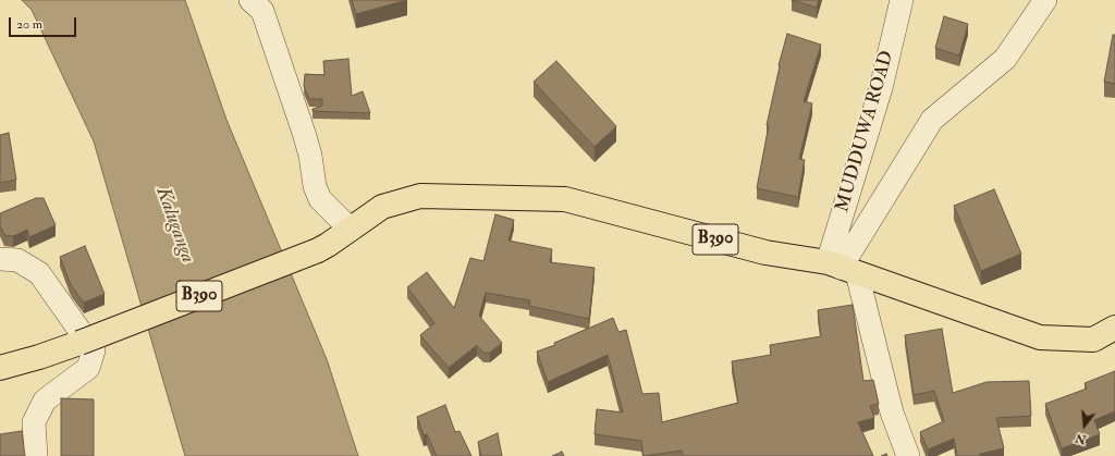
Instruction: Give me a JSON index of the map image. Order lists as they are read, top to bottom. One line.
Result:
{"streets":{"main road":["B390"],"street":["MUDDUWA ROAD"]},"crossings":[["MUDDUWA ROAD","B390"]],"water":["Kaluganga"],"scale_bar":"20 m","north":"bottom"}
